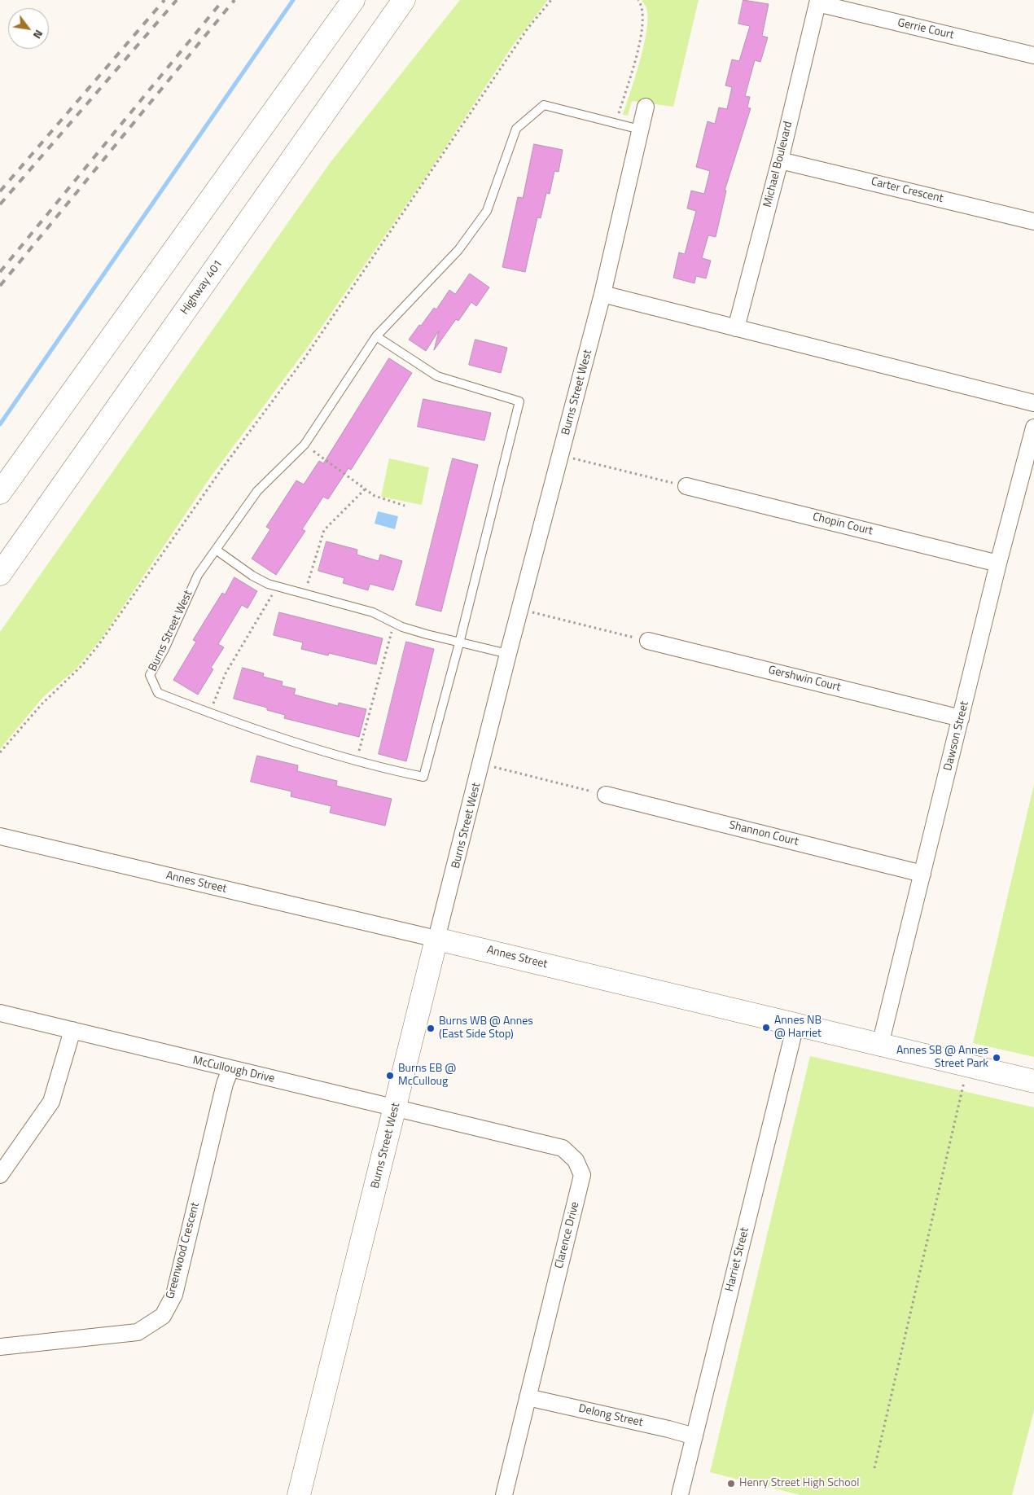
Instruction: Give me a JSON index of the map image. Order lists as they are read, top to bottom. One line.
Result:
{"streets":{"main road":["Highway 401","Burns Street West","Annes Street"],"street":["Gerrie Court","Michael Boulevard","Carter Crescent","Chopin Court","Gershwin Court","Dawson Street","Shannon Court","McCullough Drive","Clarence Drive","Greenwood Crescent","Harriet Street","Delong Street"]},"crossings":[["Gerrie Court","Michael Boulevard"],["Michael Boulevard","Carter Crescent"],["Burns Street West","Annes Street"],["Burns Street West","McCullough Drive"],["Burns Street West","Clarence Drive"],["Chopin Court","Dawson Street"],["Gershwin Court","Dawson Street"],["Dawson Street","Shannon Court"],["Dawson Street","Annes Street"],["Annes Street","Harriet Street"],["McCullough Drive","Clarence Drive"],["McCullough Drive","Greenwood Crescent"],["Clarence Drive","Delong Street"],["Harriet Street","Delong Street"]],"places":["Annes NB @ Harriet","Burns WB @ Annes (East Side Stop)","Annes SB @ Annes Street Park","Burns EB @ McCulloug","Henry Street High School"],"north":"bottom right"}
